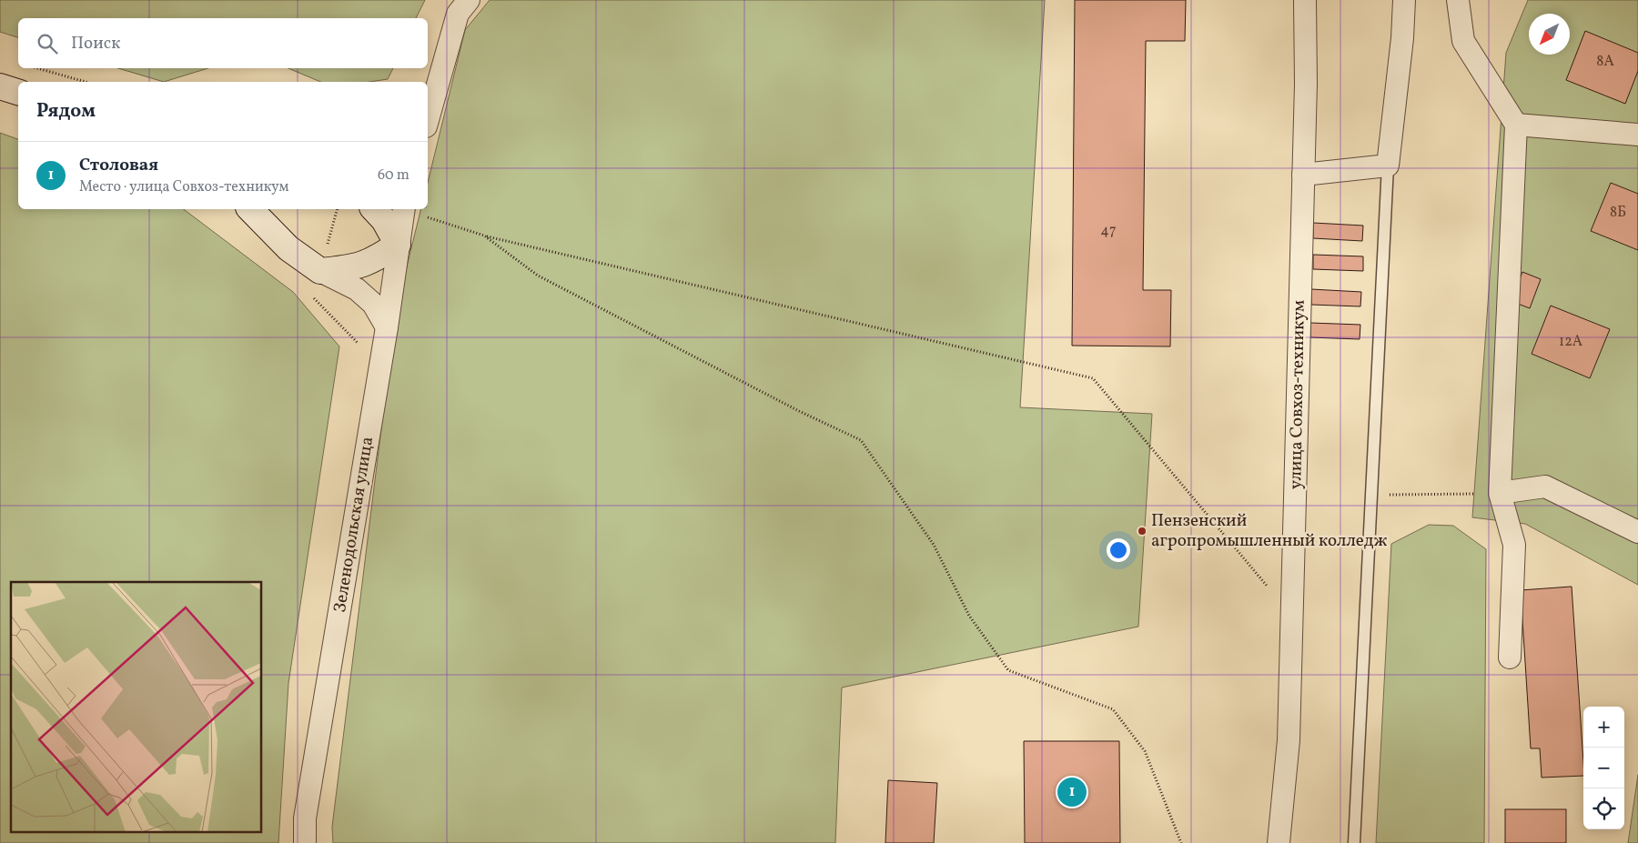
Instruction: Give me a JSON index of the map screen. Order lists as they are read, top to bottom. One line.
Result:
{"streets":{"street":["улица Совхоз-техникум","Зеленодольская улица"]},"places":["Пензенский агропромышленный колледж"],"house_numbers":["8А","8Б","47","12А"],"north":"bottom left","page":{"search":"Поиск","heading":"Рядом","list":[{"mark":"1","name":"Столовая","note":"Место · улица Совхоз-техникум","value":"60 m"}],"map_buttons":["+","−"],"pins":"1"}}
